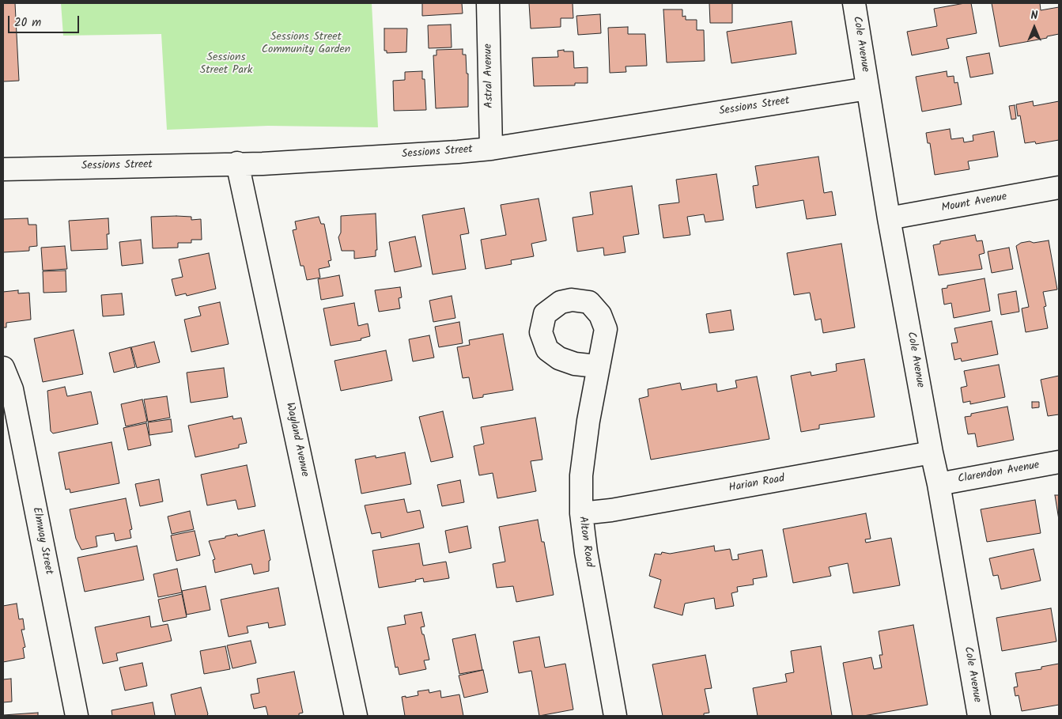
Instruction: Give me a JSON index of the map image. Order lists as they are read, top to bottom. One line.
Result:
{"streets":{"street":["Cole Avenue","Astral Avenue","Sessions Street","Mount Avenue","Wayland Avenue","Clarendon Avenue","Harian Road","Elmway Street","Alton Road"]},"crossings":[["Cole Avenue","Sessions Street"],["Cole Avenue","Mount Avenue"],["Cole Avenue","Clarendon Avenue"],["Cole Avenue","Harian Road"],["Astral Avenue","Sessions Street"],["Sessions Street","Wayland Avenue"],["Harian Road","Alton Road"]],"parks":["Sessions Street Community Garden","Sessions Street Park"],"scale_bar":"20 m","north":"top"}
